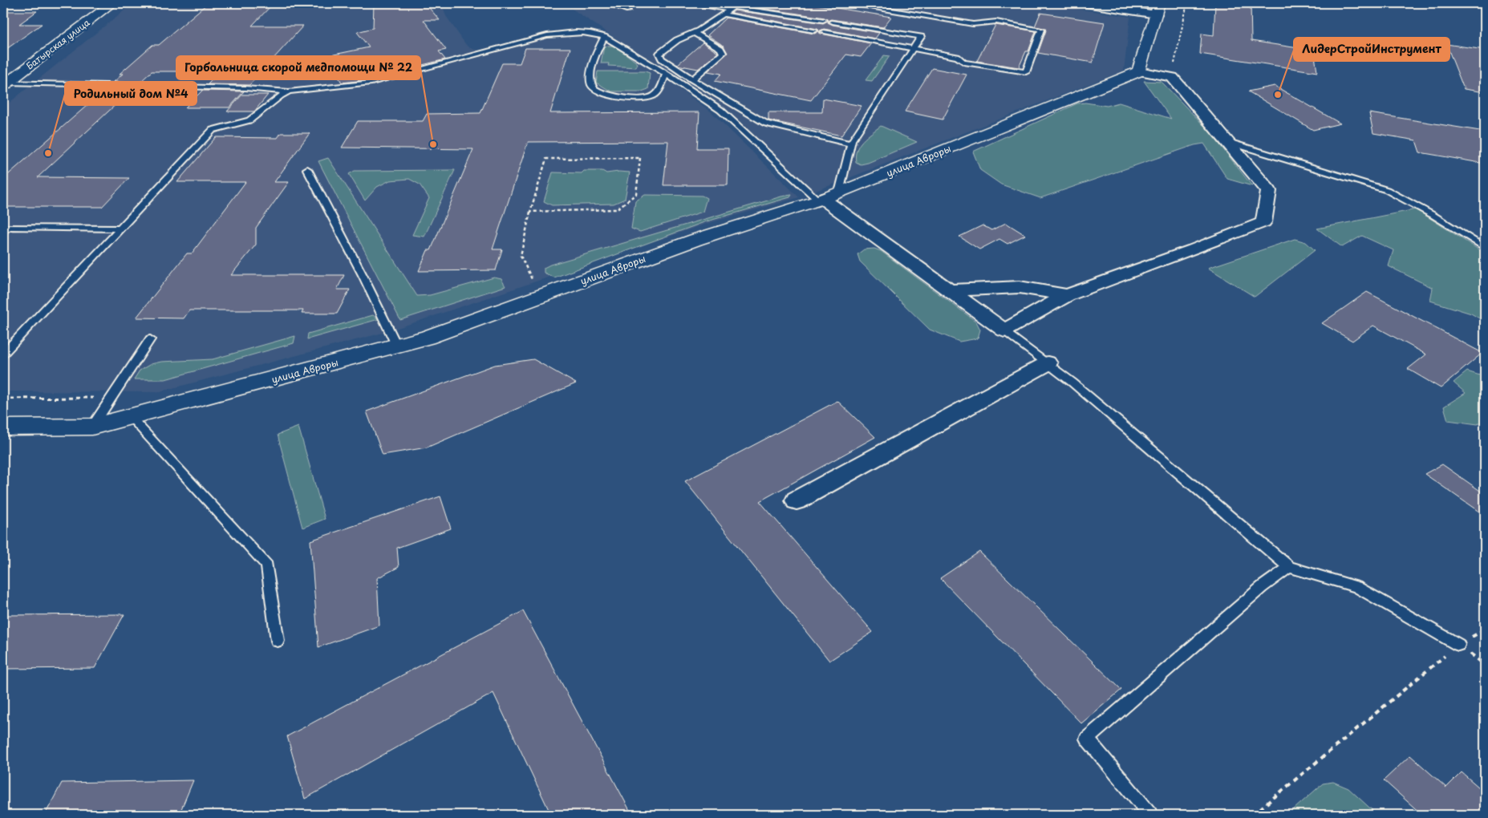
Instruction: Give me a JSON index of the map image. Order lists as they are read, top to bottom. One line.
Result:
{"streets":{"street":["Батырская улица","улица Авроры"]},"places":["ЛидерСтройИнструмент","Горбольница скорой медпомощи № 22","Родильный дом №4"]}
